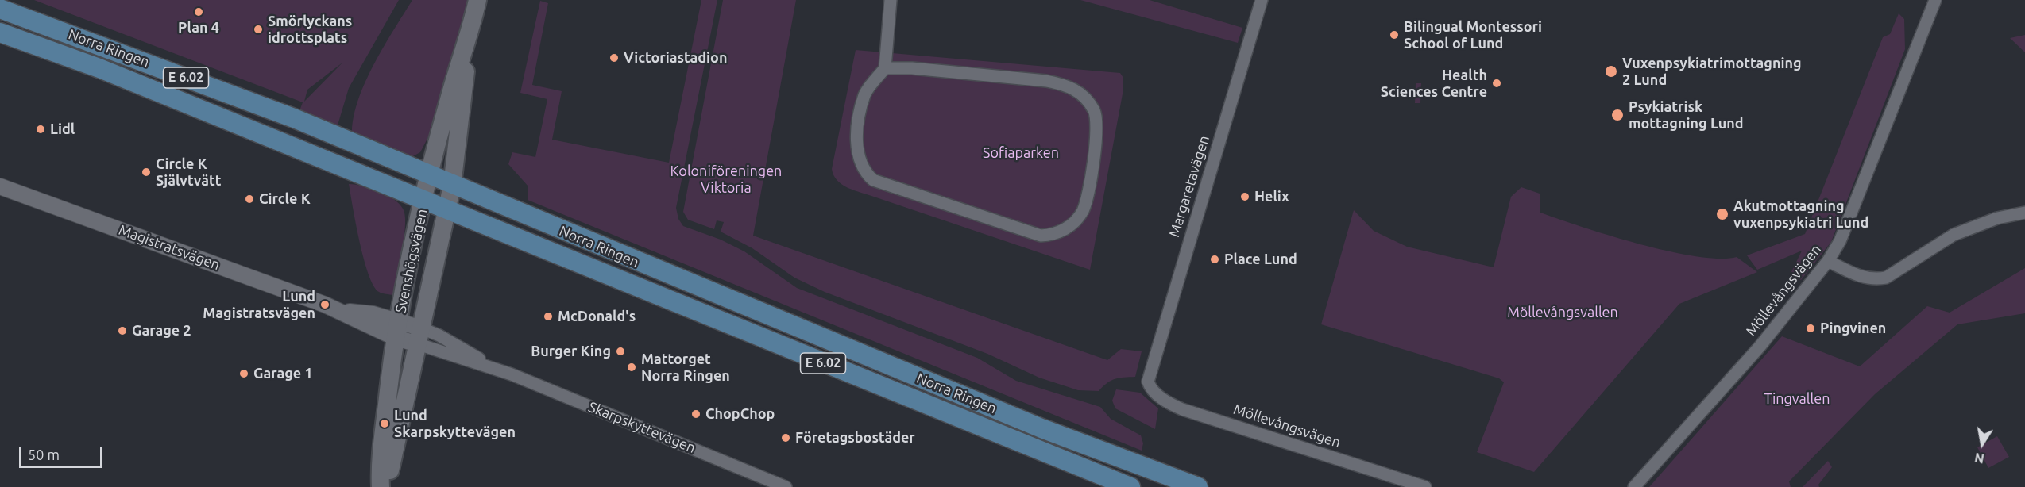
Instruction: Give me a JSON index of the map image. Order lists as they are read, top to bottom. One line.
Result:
{"streets":{"main road":["Norra Ringen","E 6.02","Svenshögsvägen"],"street":["Margaretavägen","Magistratsvägen","Möllevångsvägen","Skarpskyttevägen"]},"crossings":[["Norra Ringen","Svenshögsvägen"],["Margaretavägen","Möllevångsvägen"],["Magistratsvägen","Svenshögsvägen"],["Magistratsvägen","Skarpskyttevägen"],["Svenshögsvägen","Skarpskyttevägen"]],"parks":["Sofiaparken","Koloniföreningen Viktoria","Möllevångsvallen","Tingvallen"],"places":["Plan 4","Smörlyckans idrottsplats","Bilingual Montessori School of Lund","Victoriastadion","Vuxenpsykiatrimottagning 2 Lund","Health Sciences Centre","Psykiatrisk mottagning Lund","Lidl","Circle K Självtvätt","Helix","Circle K","Akutmottagning vuxenpsykiatri Lund","Place Lund","Lund Magistratsvägen","McDonald's","Pingvinen","Garage 2","Burger King","Mattorget Norra Ringen","Garage 1","ChopChop","Lund Skarpskyttevägen","Företagsbostäder"],"scale_bar":"50 m","north":"bottom"}
